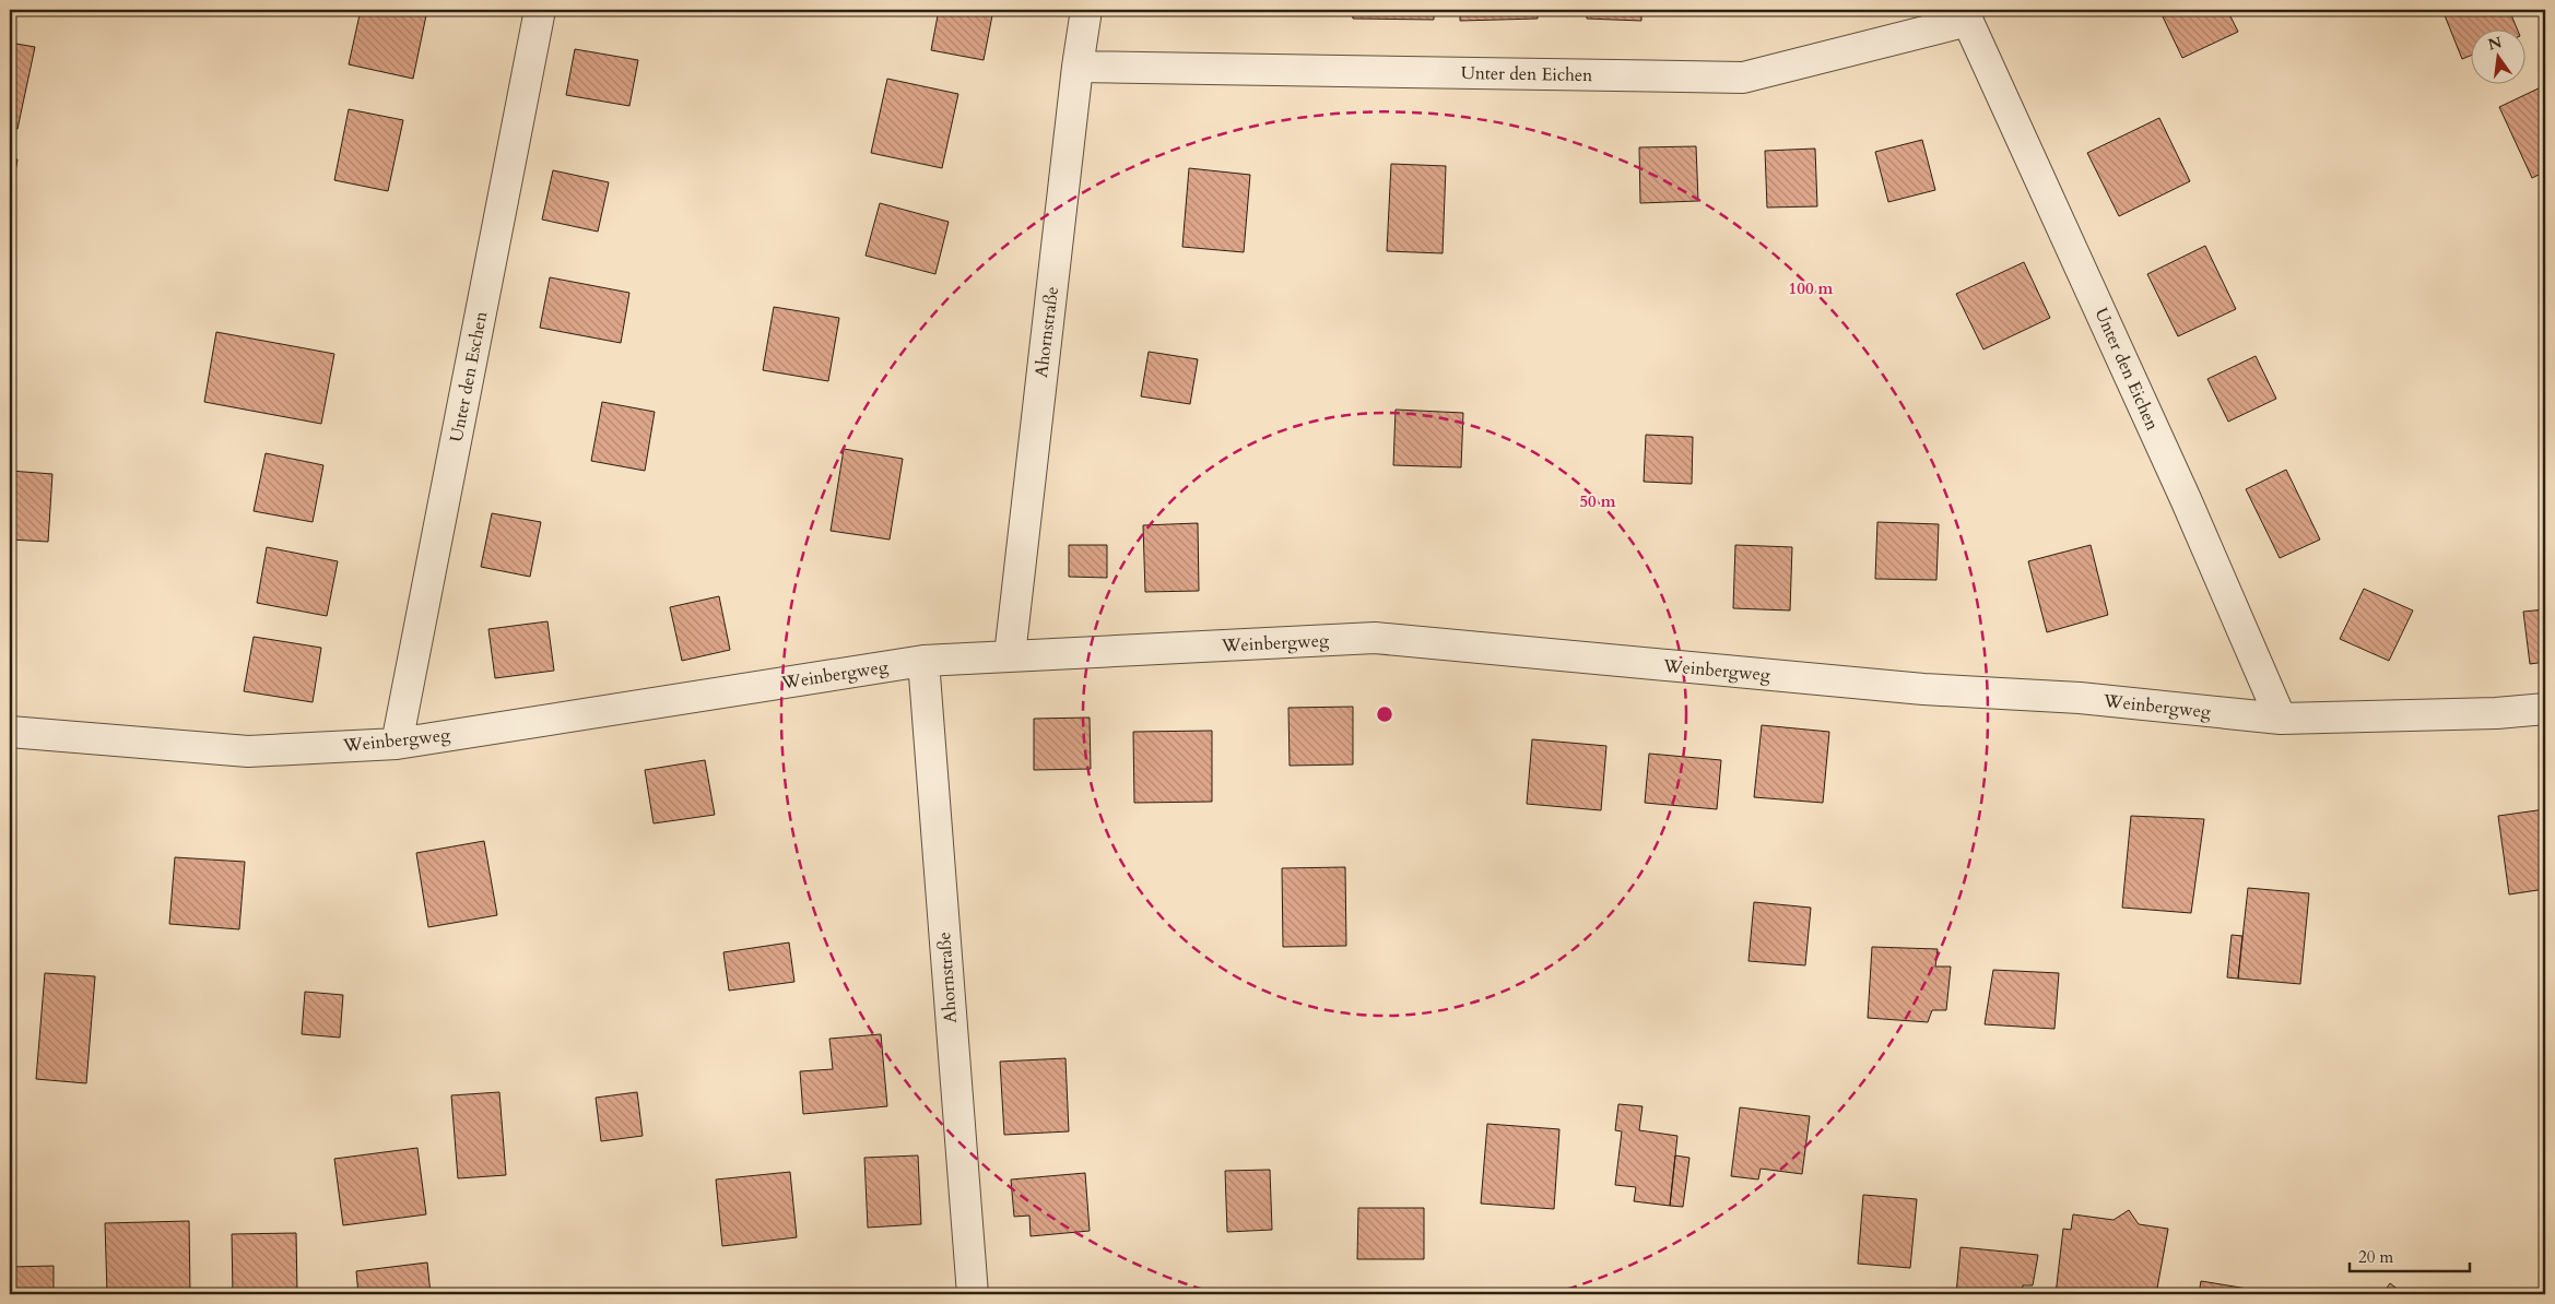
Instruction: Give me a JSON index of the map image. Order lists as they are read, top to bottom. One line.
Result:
{"streets":{"street":["Unter den Eichen","Ahornstraße","Unter den Eschen","Weinbergweg"]},"crossings":[["Unter den Eichen","Ahornstraße"],["Unter den Eichen","Weinbergweg"],["Ahornstraße","Weinbergweg"],["Unter den Eschen","Weinbergweg"]],"scale_bar":"20 m","north":"top","rings":["100 m","50 m"]}
